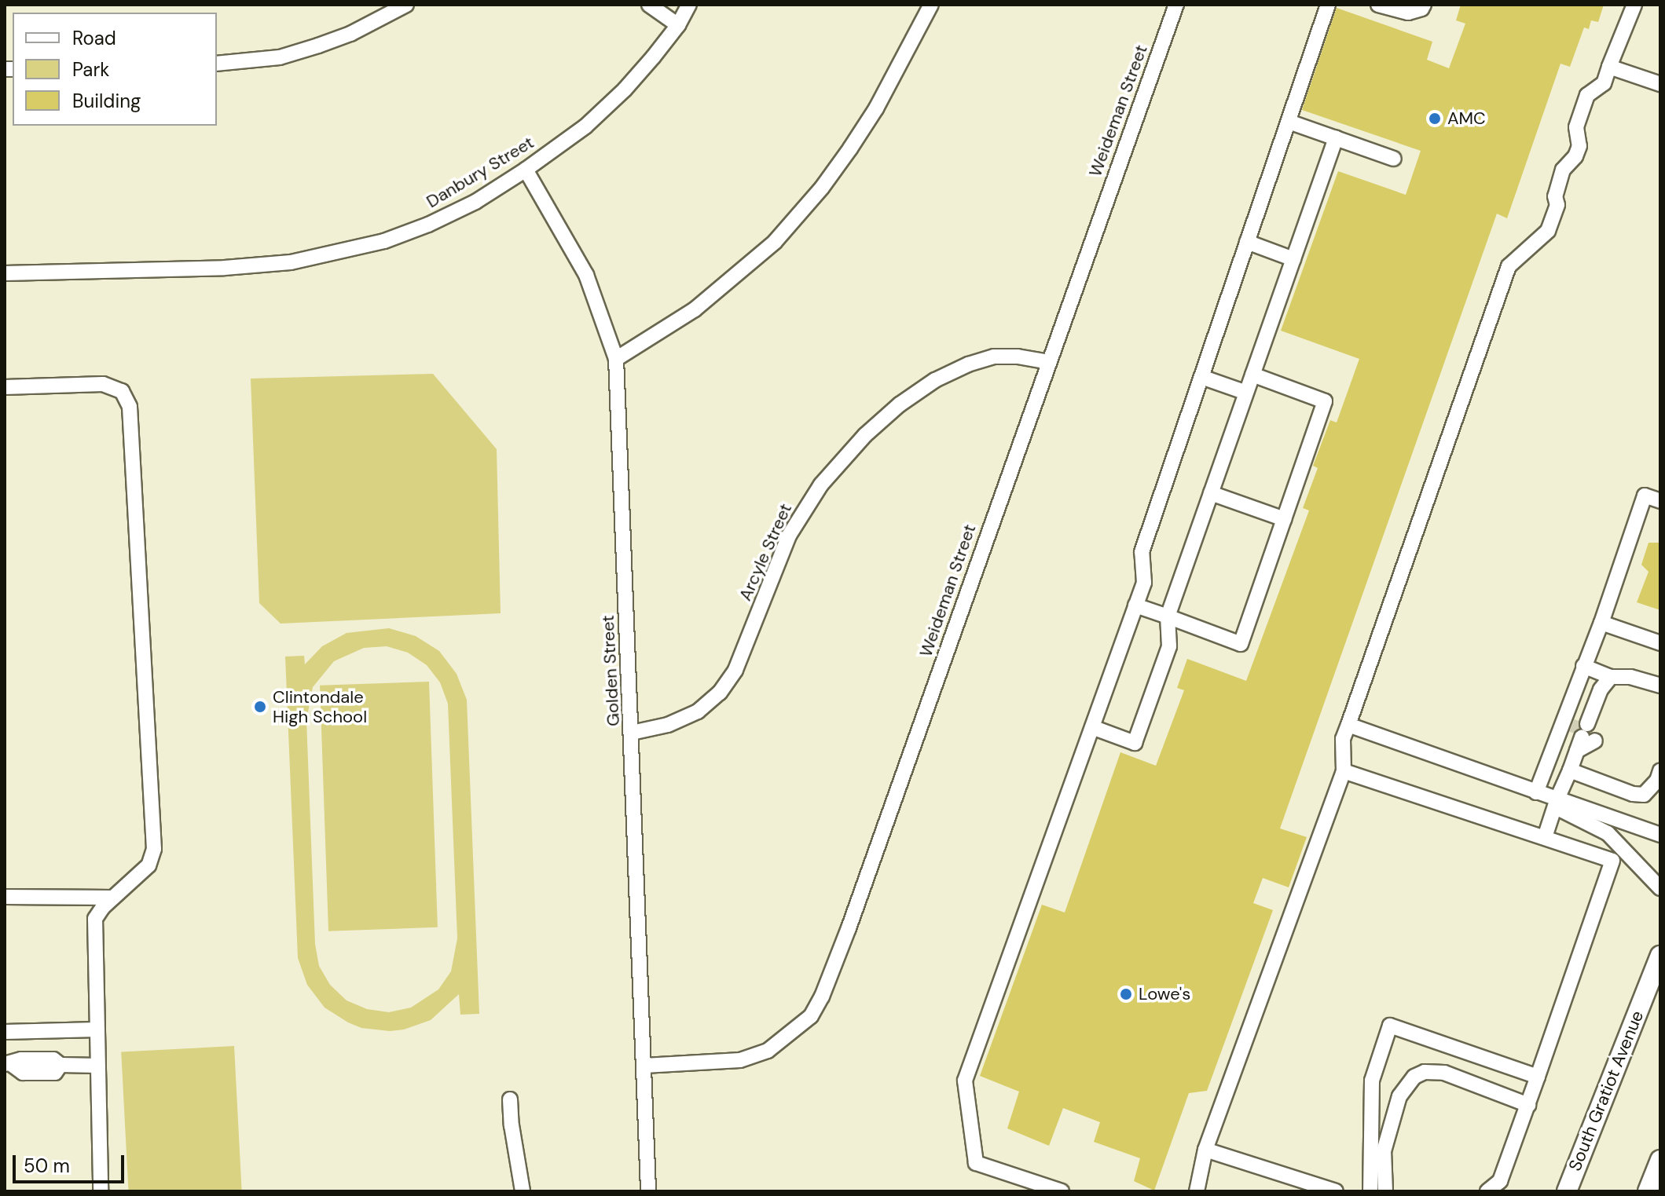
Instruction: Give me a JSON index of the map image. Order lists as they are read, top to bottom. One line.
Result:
{"streets":{"main road":["South Gratiot Avenue"],"street":["Weideman Street","Danbury Street","Arcyle Street","Golden Street"]},"crossings":[["Weideman Street","Arcyle Street"],["Weideman Street","Golden Street"],["Danbury Street","Golden Street"],["Arcyle Street","Golden Street"]],"places":["AMC","Clintondale High School","Lowe's"],"legend":["Road","Park","Building"],"scale_bar":"50 m"}
